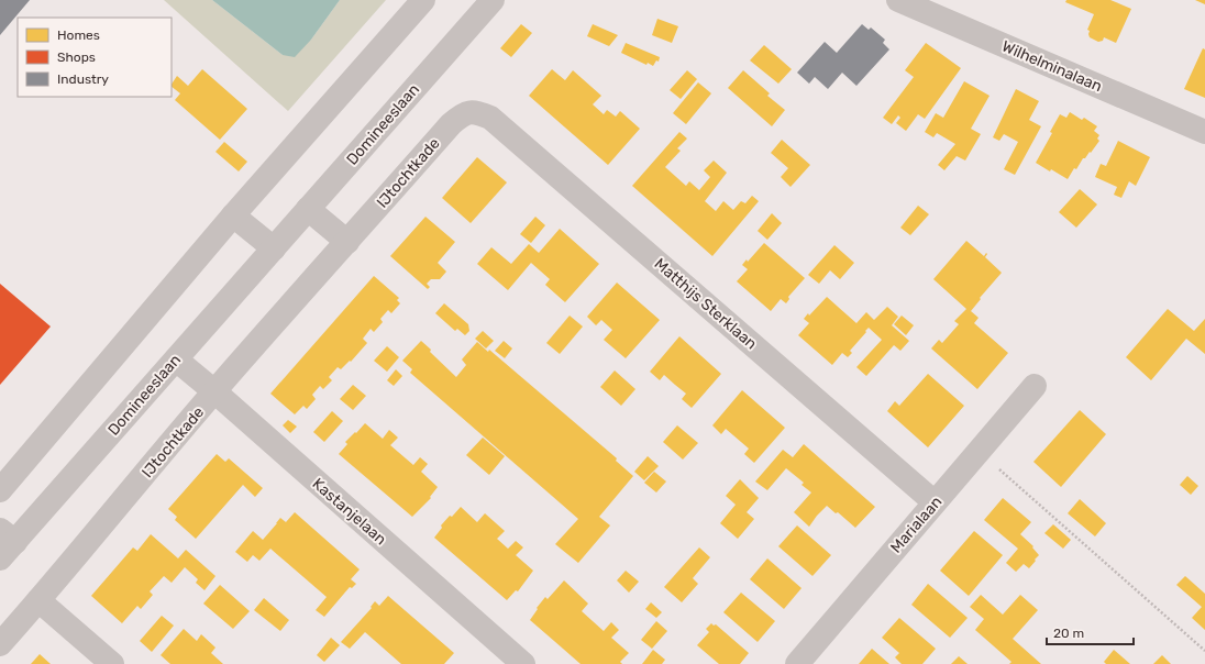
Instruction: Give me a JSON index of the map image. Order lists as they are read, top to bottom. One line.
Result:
{"streets":{"street":["Wilhelminalaan","Domineeslaan","IJtochtkade","Matthijs Sterklaan","Kastanjelaan","Marialaan"]},"crossings":[["Domineeslaan","Kastanjelaan"],["IJtochtkade","Matthijs Sterklaan"],["IJtochtkade","Kastanjelaan"],["Matthijs Sterklaan","Marialaan"]],"legend":["Homes","Shops","Industry"],"scale_bar":"20 m"}
